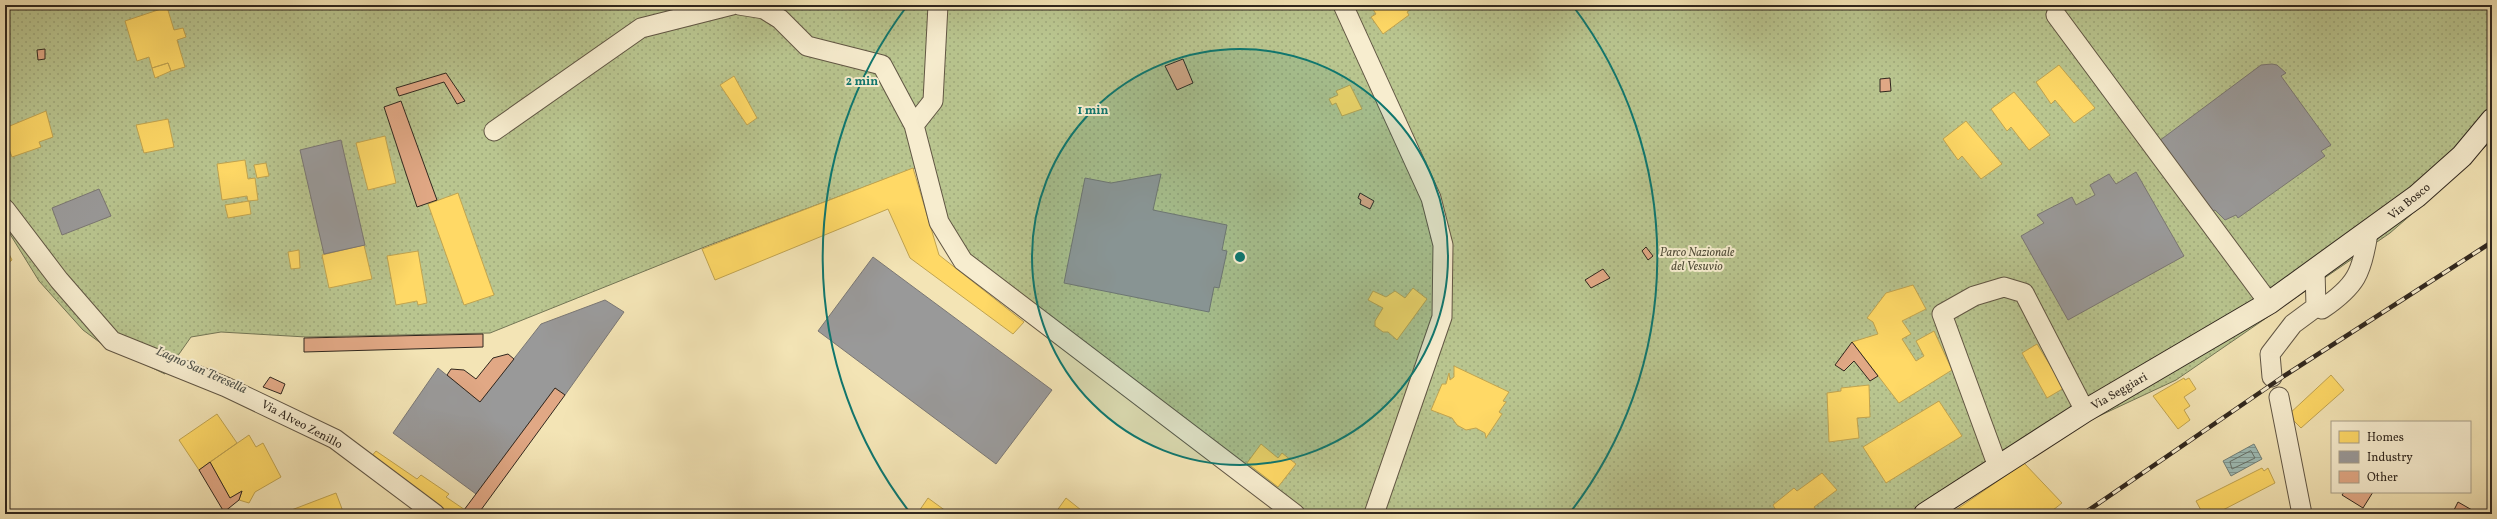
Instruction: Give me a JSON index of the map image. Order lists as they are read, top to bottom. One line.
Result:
{"streets":{"main road":["Via Bosco","Via Seggiari"],"street":["Via Alveo Zenillo"]},"crossings":[["Via Bosco","Via Seggiari"]],"water":["Lagno San Teresella"],"parks":["Parco Nazionale del Vesuvio"],"legend":["Homes","Industry","Other"],"rings":["2 min","1 min"]}
